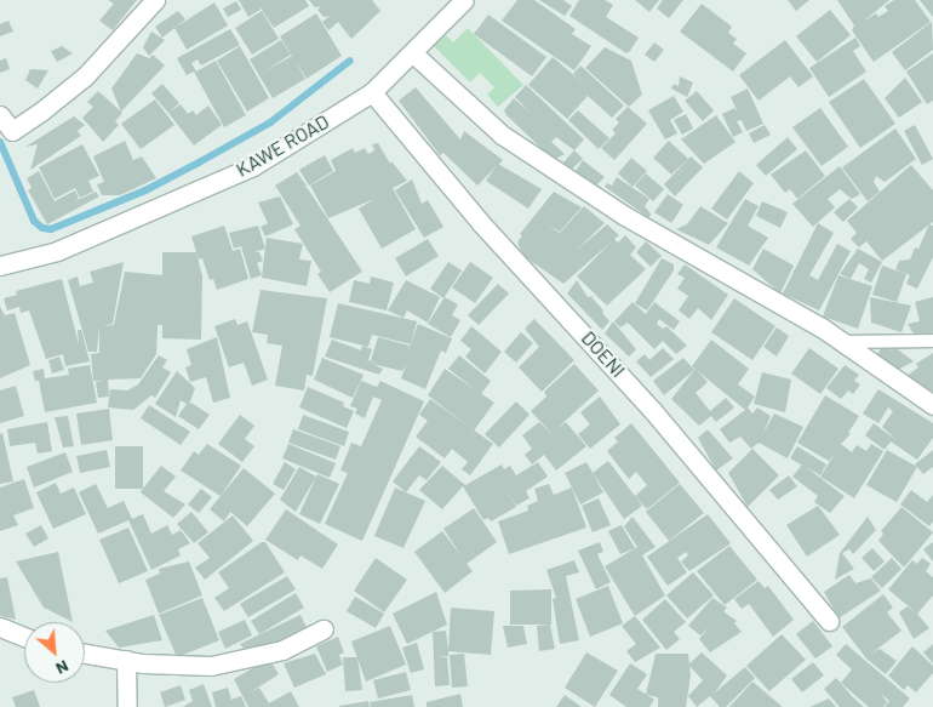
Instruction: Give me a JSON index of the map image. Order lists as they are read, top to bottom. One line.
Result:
{"streets":{"street":["KAWE ROAD","DOENI"]},"crossings":[["KAWE ROAD","DOENI"]],"north":"bottom right"}
